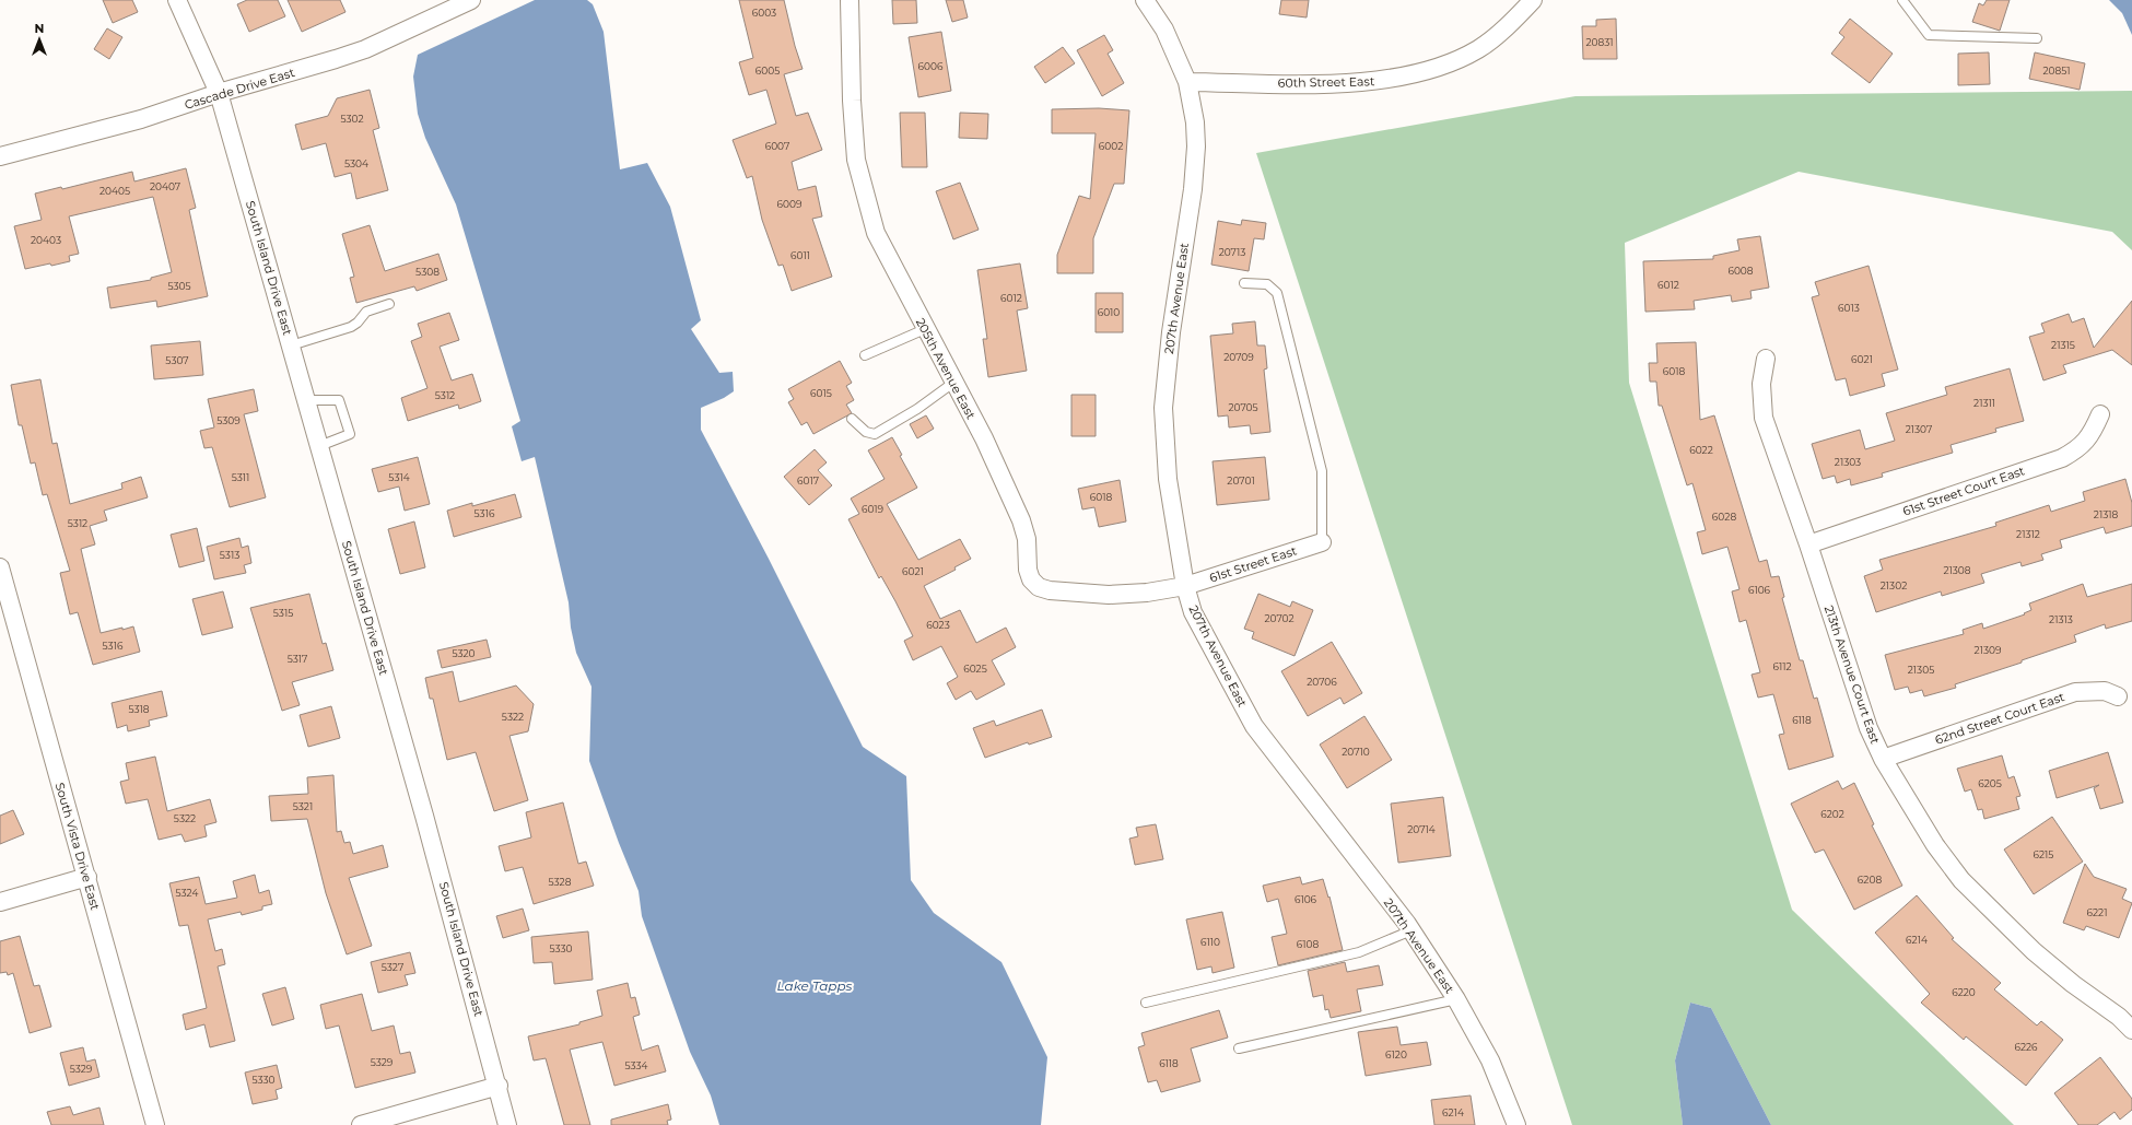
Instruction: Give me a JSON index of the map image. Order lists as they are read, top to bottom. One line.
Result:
{"streets":{"street":["60th Street East","Cascade Drive East","South Island Drive East","207th Avenue East","205th Avenue East","61st Street Court East","61st Street East","213th Avenue Court East","62nd Street Court East","South Vista Drive East"]},"crossings":[["60th Street East","207th Avenue East"],["Cascade Drive East","South Island Drive East"],["207th Avenue East","205th Avenue East"],["207th Avenue East","61st Street East"],["205th Avenue East","61st Street East"],["61st Street Court East","213th Avenue Court East"],["213th Avenue Court East","62nd Street Court East"]],"water":["Lake Tapps"],"house_numbers":["6003","20831","6006","6005","20851","5302","6007","6002","5304","20407","20405","6009","20403","20713","6011","6008","5308","6012","5305","6012","6013","6010","21315","20709","6021","5307","6018","6015","5312","21311","20705","5309","21307","6022","21303","5311","5314","6017","20701","6018","6019","5316","21318","6028","5312","21312","5313","21308","6021","21302","6106","5315","20702","21313","6023","5316","21309","5320","5317","6112","6025","21305","20706","5318","5322","6118","20710","6205","5321","6202","5322","20714","6215","6208","5328","5324","6106","6221","6214","6110","6108","5330","5327","6220","6226","6120","5329","6118","5334","5329","5330","6214"],"north":"top"}
